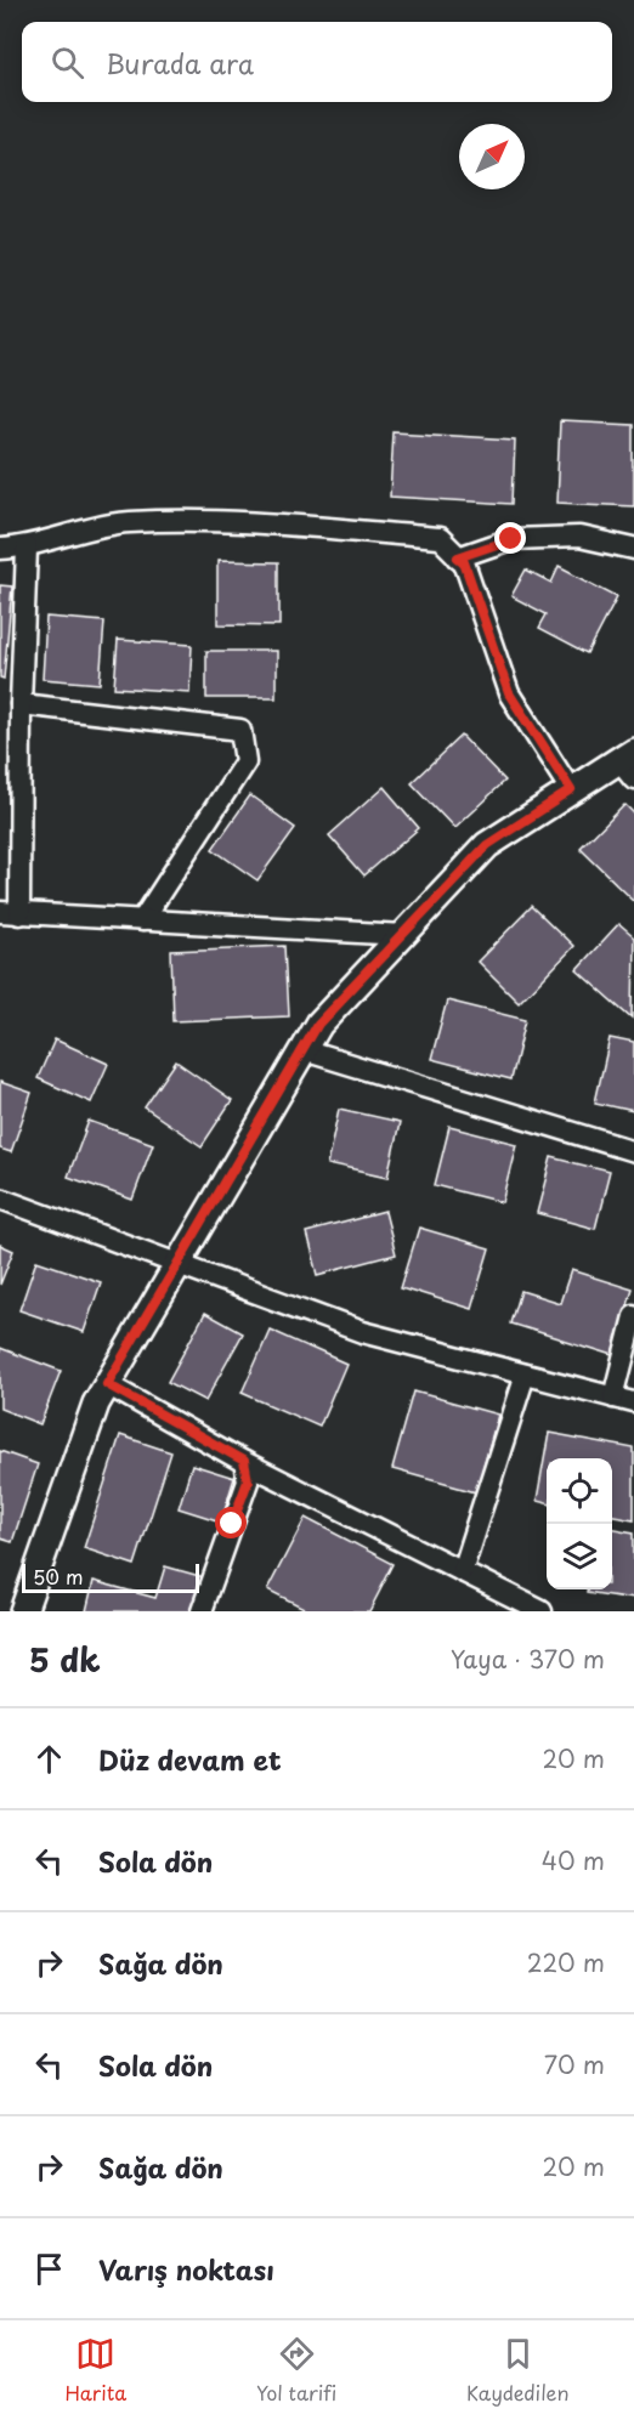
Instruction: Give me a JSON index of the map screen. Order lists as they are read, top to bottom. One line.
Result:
{"scale_bar":"50 m","north":"top right","page":{"search":"Burada ara","scale":"50 m","heading":["5 dk","Yaya · 370 m"],"list":[["Düz devam et","20 m"],["Sola dön","40 m"],["Sağa dön","220 m"],["Sola dön","70 m"],["Sağa dön","20 m"],"Varış noktası"],"nav":["Harita","Yol tarifi","Kaydedilen"]}}
